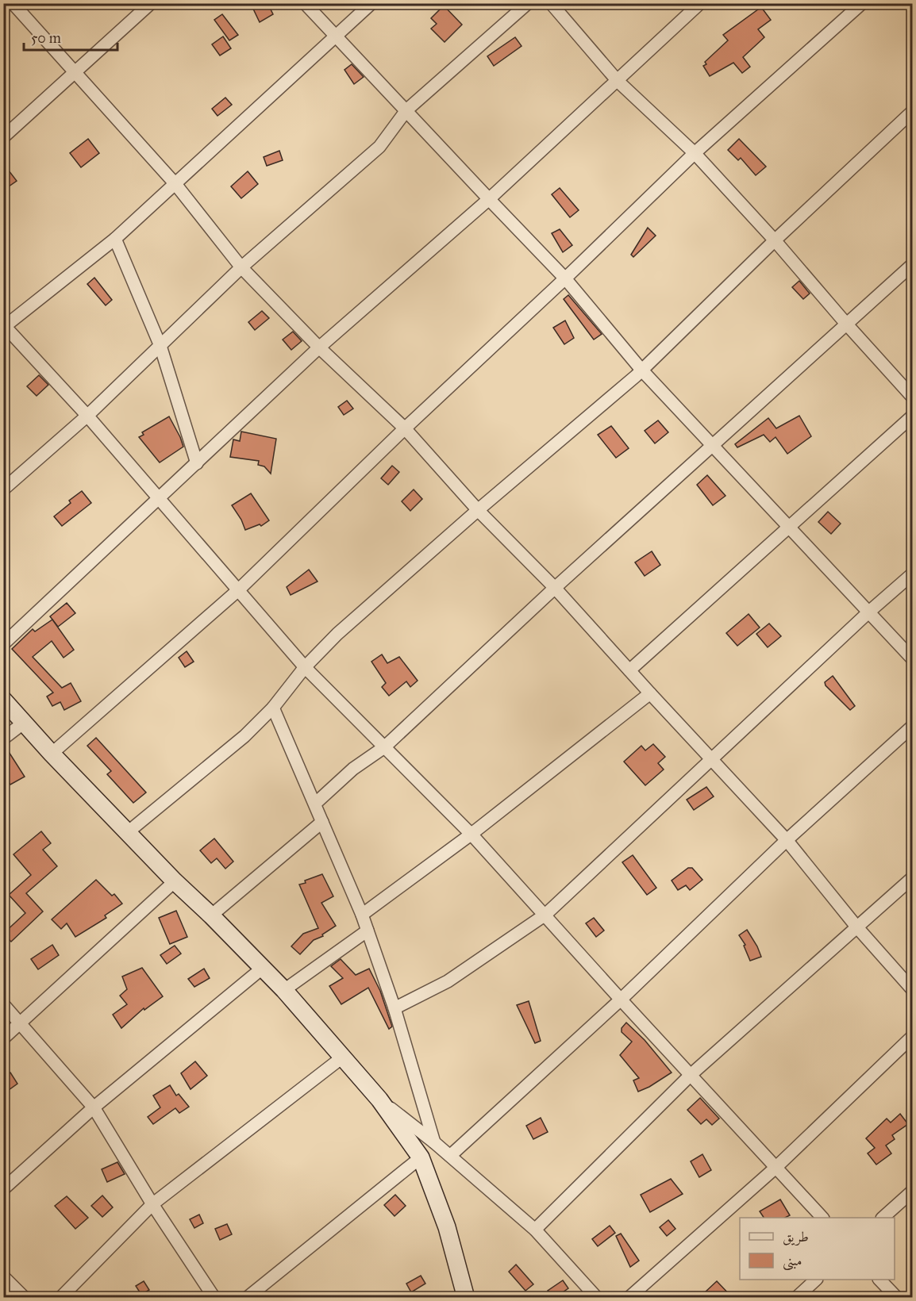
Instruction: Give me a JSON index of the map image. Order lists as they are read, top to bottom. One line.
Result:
{"legend":["طريق","مبنى"],"scale_bar":"50 m"}
